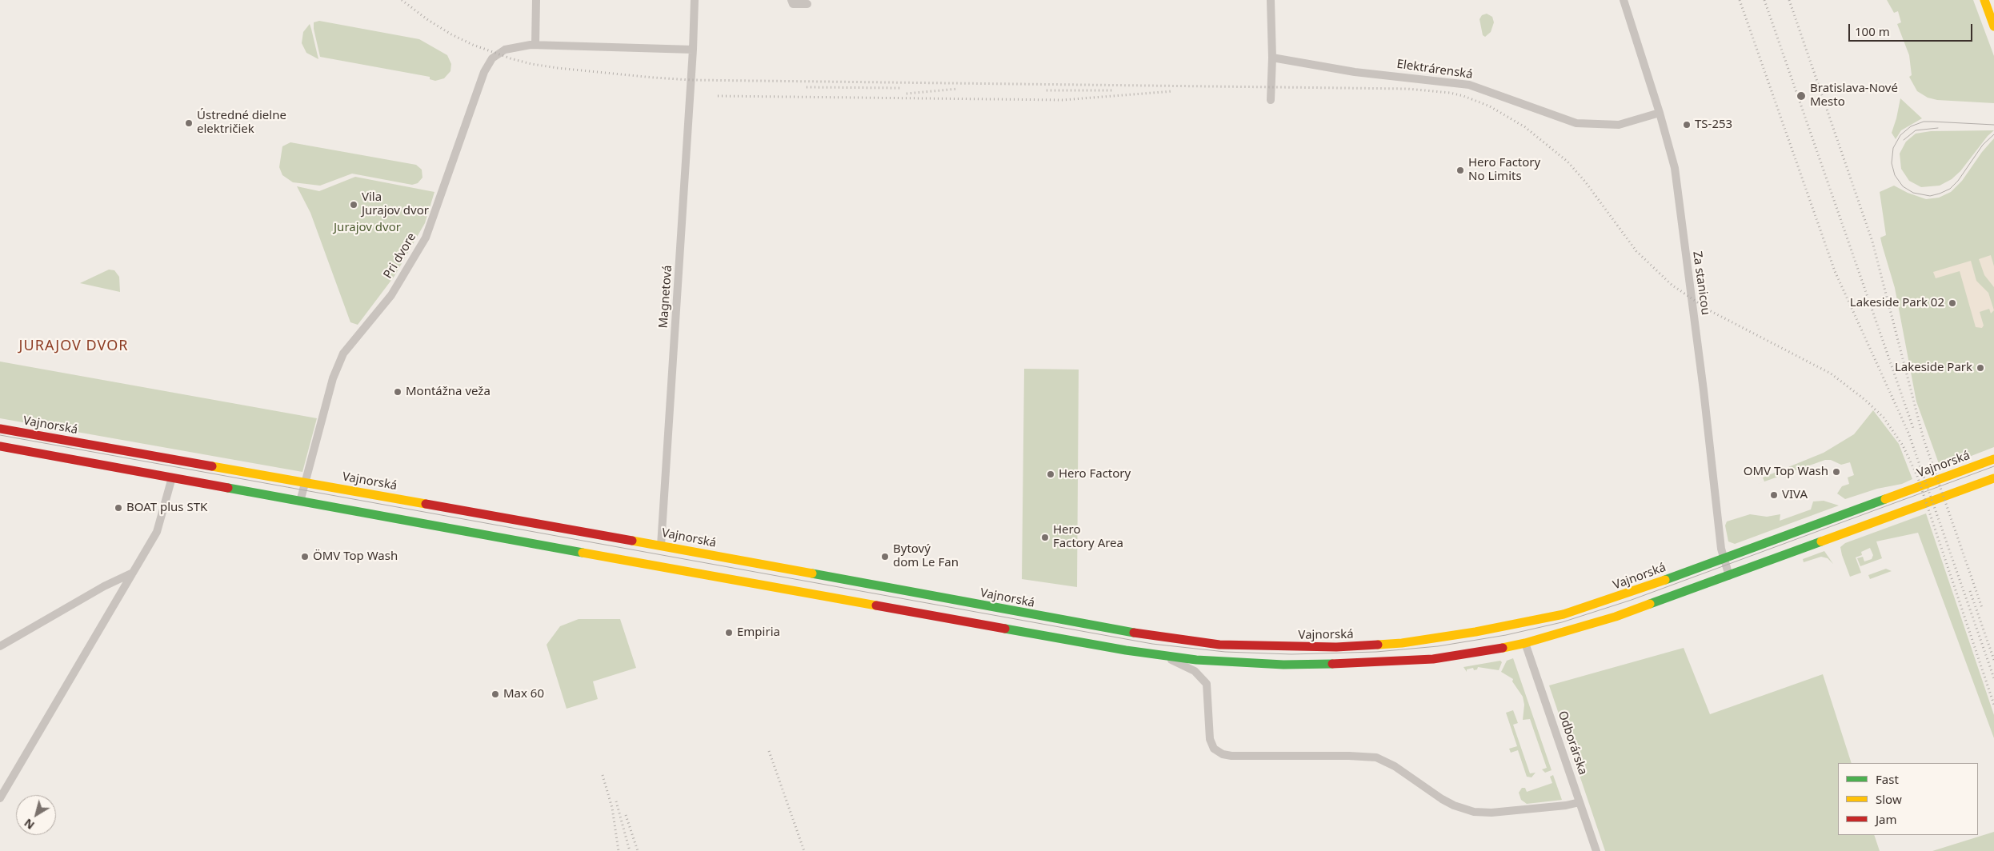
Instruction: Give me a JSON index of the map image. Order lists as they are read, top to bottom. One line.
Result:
{"streets":{"main road":["Vajnorská"],"street":["Elektrárenská","Pri dvore","Za stanicou","Magnetová","Odborárska"]},"crossings":[["Elektrárenská","Za stanicou"],["Pri dvore","Vajnorská"],["Za stanicou","Vajnorská"],["Magnetová","Vajnorská"],["Vajnorská","Odborárska"]],"districts":["JURAJOV DVOR"],"parks":["Jurajov dvor"],"places":["Bratislava-Nové Mesto","Ústredné dielne električiek","TS-253","Hero Factory No Limits","Vila Jurajov dvor","Lakeside Park 02","Lakeside Park","Montážna veža","OMV Top Wash","Hero Factory","VIVA","BOAT plus STK","Hero Factory Area","ÖMV Top Wash","Bytový dom Le Fan","Empiria","Max 60"],"legend":["Fast","Slow","Jam"],"scale_bar":"100 m","north":"bottom left"}
